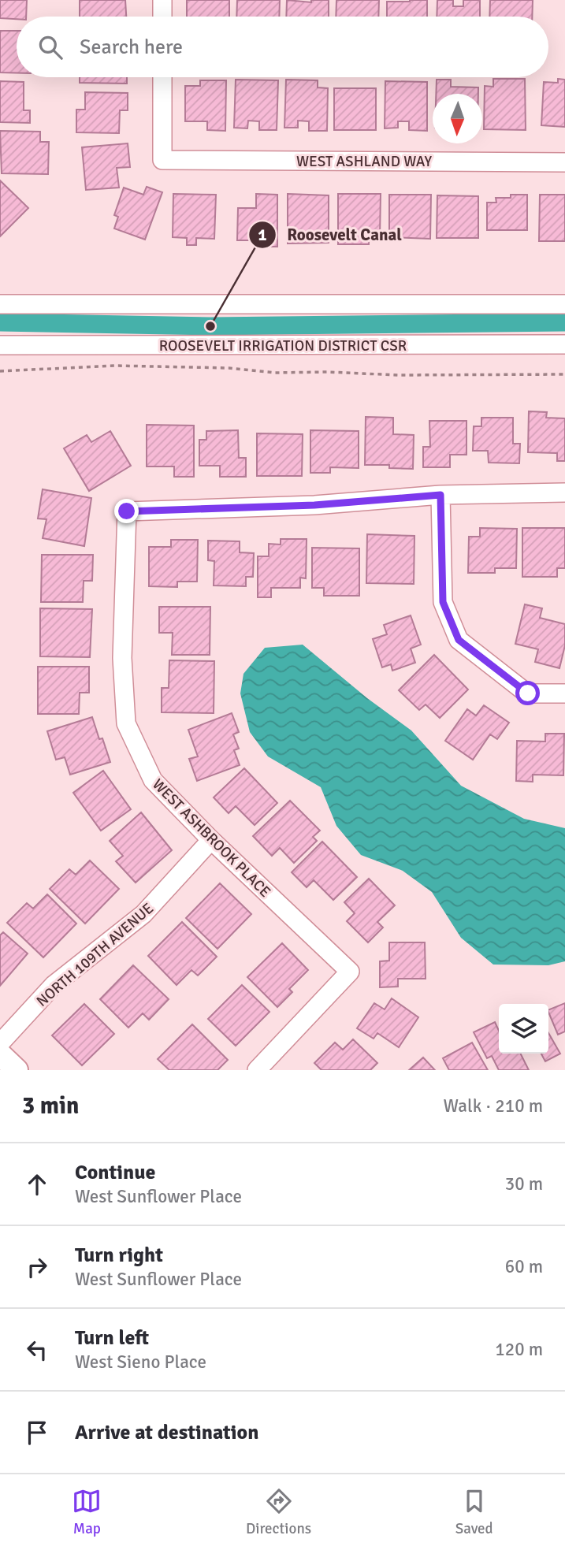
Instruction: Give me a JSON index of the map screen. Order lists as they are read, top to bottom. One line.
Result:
{"streets":{"street":["WEST ASHLAND WAY","ROOSEVELT IRRIGATION DISTRICT CSR","WEST ASHBROOK PLACE","NORTH 109TH AVENUE"]},"crossings":[["WEST ASHBROOK PLACE","NORTH 109TH AVENUE"]],"places":["Roosevelt Canal"],"north":"bottom","page":{"search":"Search here","heading":["3 min","Walk · 210 m"],"list":[["Continue","West Sunflower Place","30 m"],["Turn right","West Sunflower Place","60 m"],["Turn left","West Sieno Place","120 m"],"Arrive at destination"],"nav":["Map","Directions","Saved"]}}
